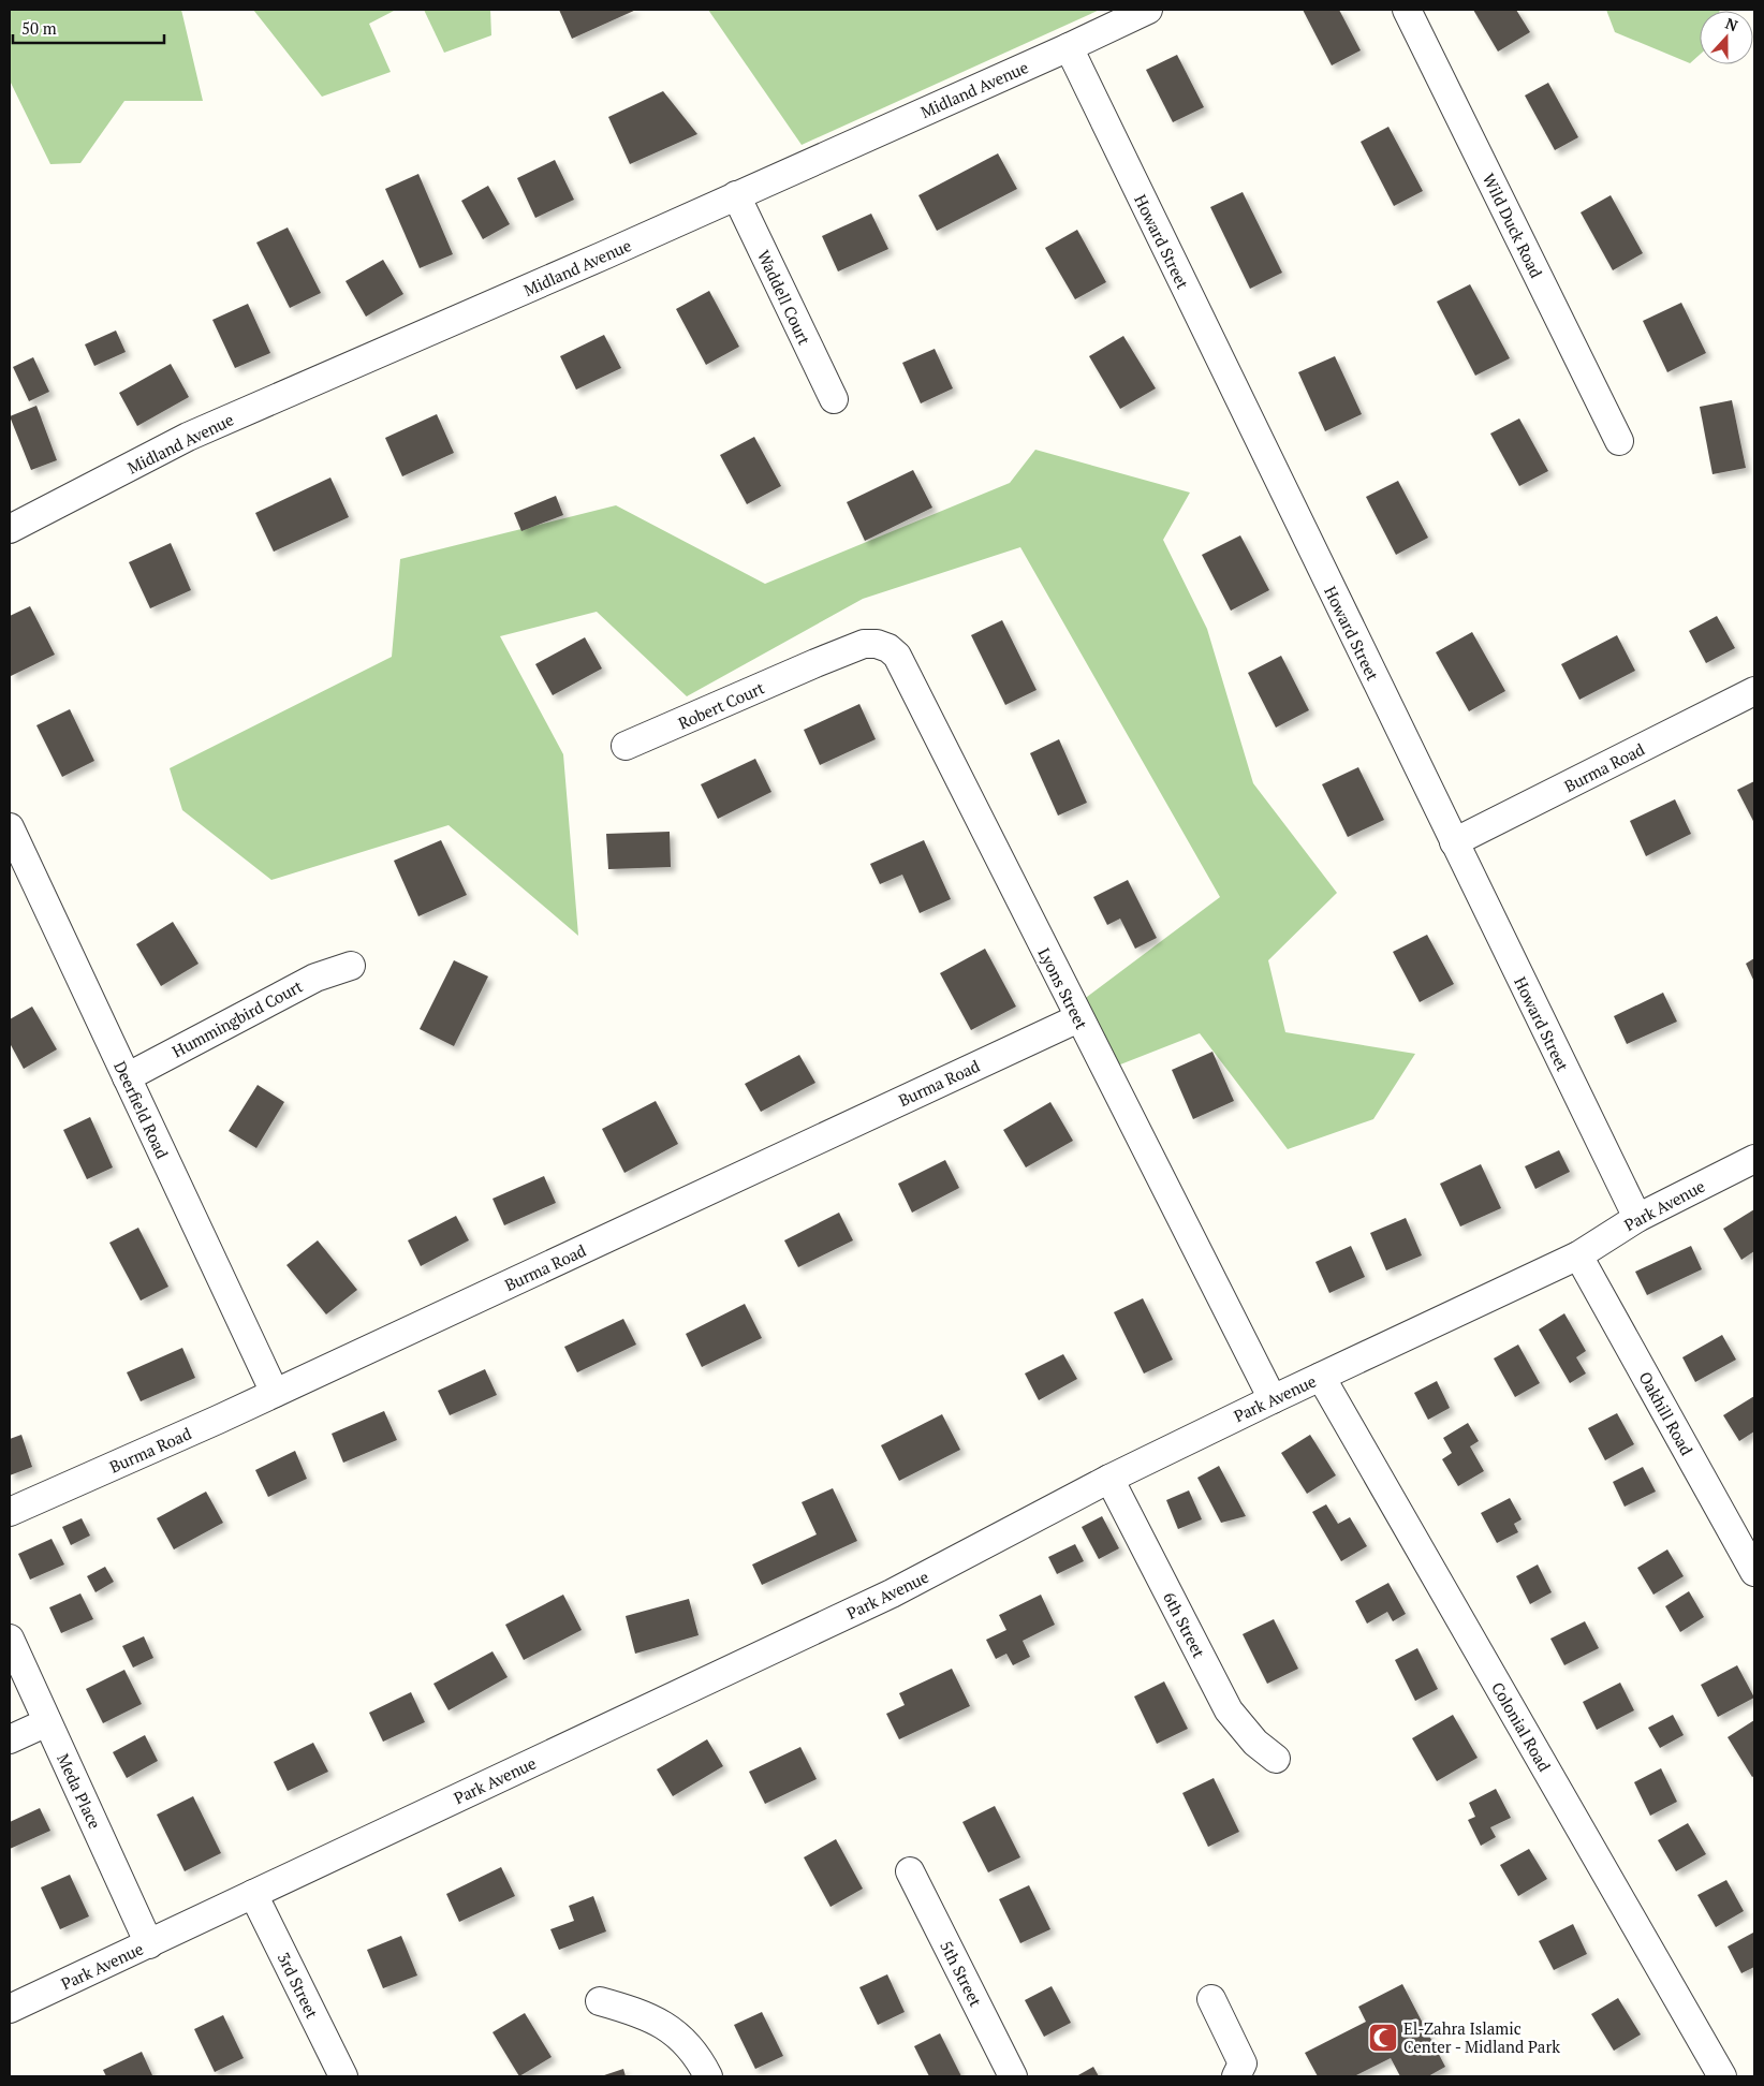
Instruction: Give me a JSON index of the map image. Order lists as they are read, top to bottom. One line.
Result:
{"streets":{"street":["Midland Avenue","Wild Duck Road","Howard Street","Waddell Court","Robert Court","Burma Road","Lyons Street","Hummingbird Court","Deerfield Road","Park Avenue","Oakhill Road","6th Street","Colonial Road","Meda Place","5th Street","3rd Street"]},"crossings":[["Midland Avenue","Howard Street"],["Midland Avenue","Waddell Court"],["Howard Street","Burma Road"],["Howard Street","Park Avenue"],["Robert Court","Lyons Street"],["Burma Road","Lyons Street"],["Burma Road","Deerfield Road"],["Lyons Street","Park Avenue"],["Hummingbird Court","Deerfield Road"],["Park Avenue","Oakhill Road"],["Park Avenue","6th Street"],["Park Avenue","Colonial Road"],["Park Avenue","Meda Place"],["Park Avenue","3rd Street"]],"places":{"mosque":["El-Zahra Islamic Center - Midland Park"]},"scale_bar":"50 m","north":"top"}
